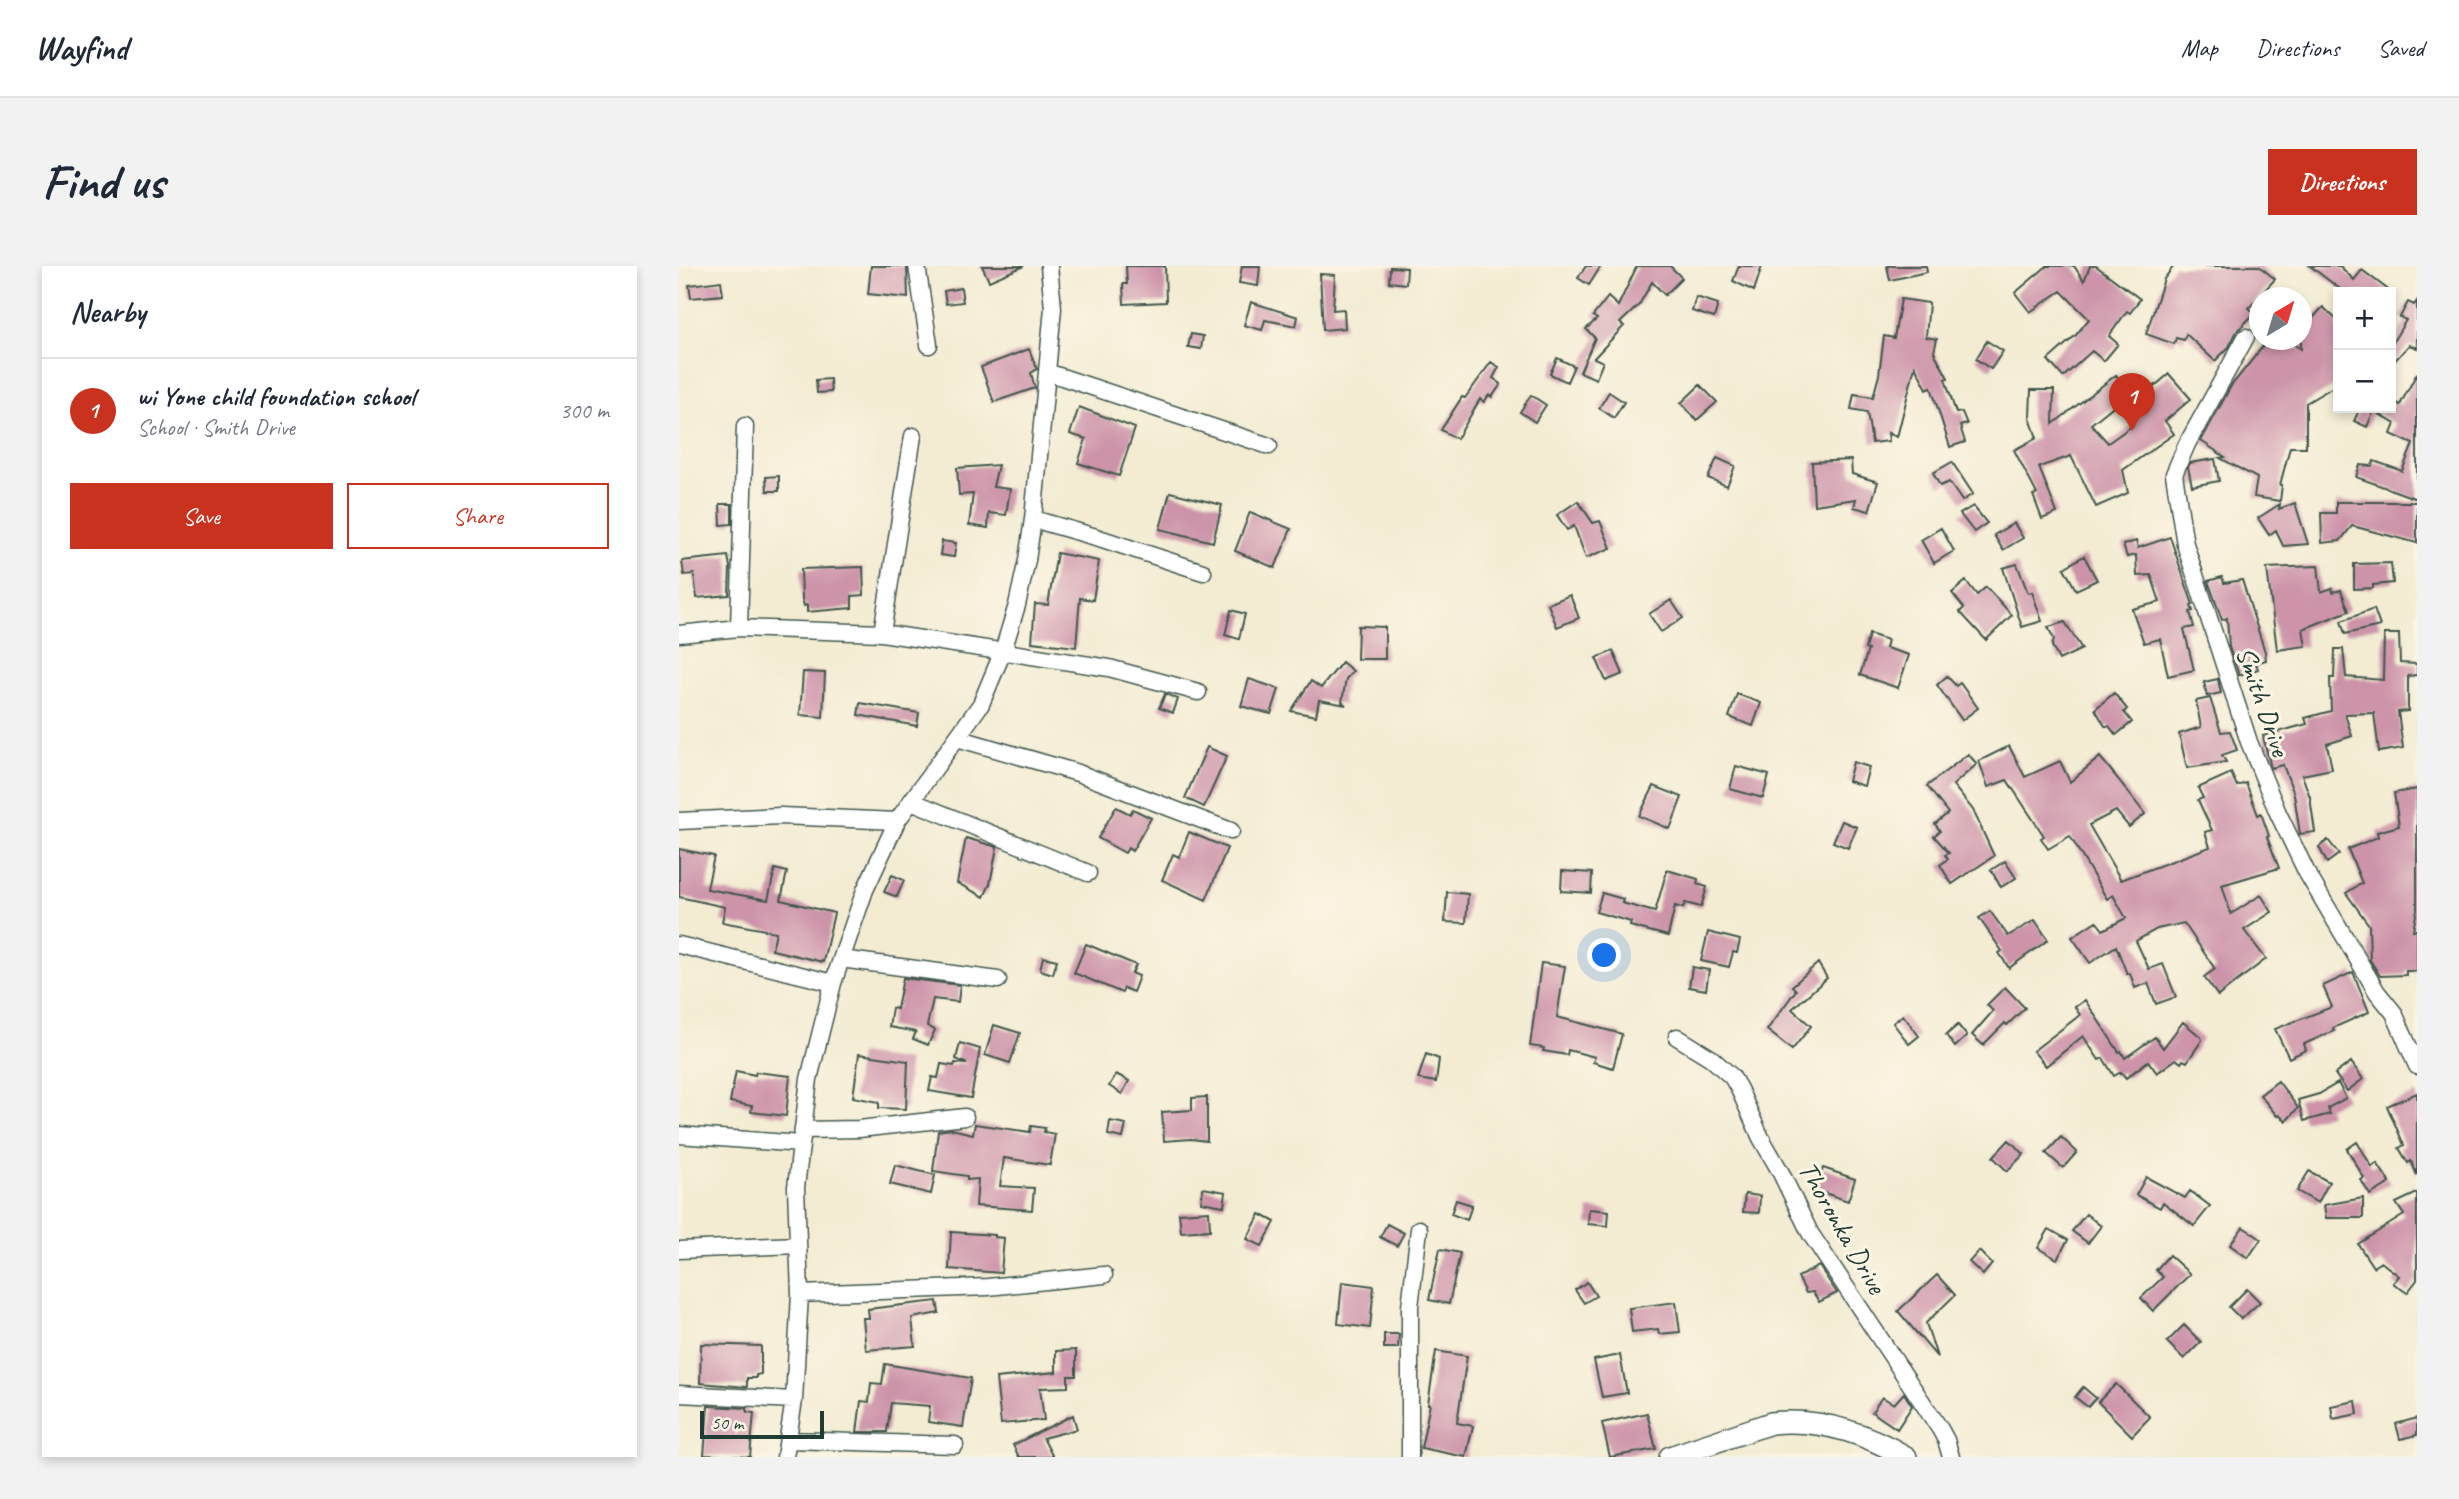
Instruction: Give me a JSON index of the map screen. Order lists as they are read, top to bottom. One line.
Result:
{"streets":{"street":["Smith Drive","Thoronka Drive"]},"scale_bar":"50 m","north":"top right","page":{"header":"Wayfind","nav":["Map","Directions","Saved"],"buttons":["Directions",["Save","Share"]],"title":"Find us","heading":"Nearby","map_buttons":["+","−"],"list":[{"mark":"1","name":"wi Yone child foundation school","note":"School · Smith Drive","value":"300 m"}],"pins":"1","scale":"50 m"}}
